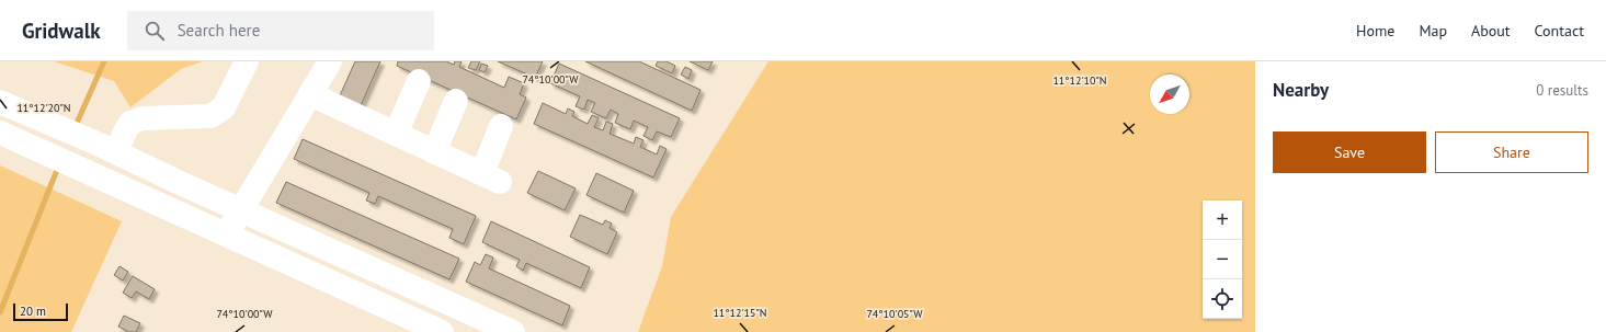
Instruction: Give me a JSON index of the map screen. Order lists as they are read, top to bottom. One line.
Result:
{"scale_bar":"20 m","north":"bottom left","page":{"header":"Gridwalk","search":"Search here","nav":["Home","Map","About","Contact"],"heading":["Nearby","0 results"],"buttons":["Save","Share"],"map_buttons":["+","−"],"scale":"20 m"},"coordinates":["74°10'00\"W","11°12'10\"N","11°12'20\"N","11°12'15\"N","74°10'05\"W"]}
